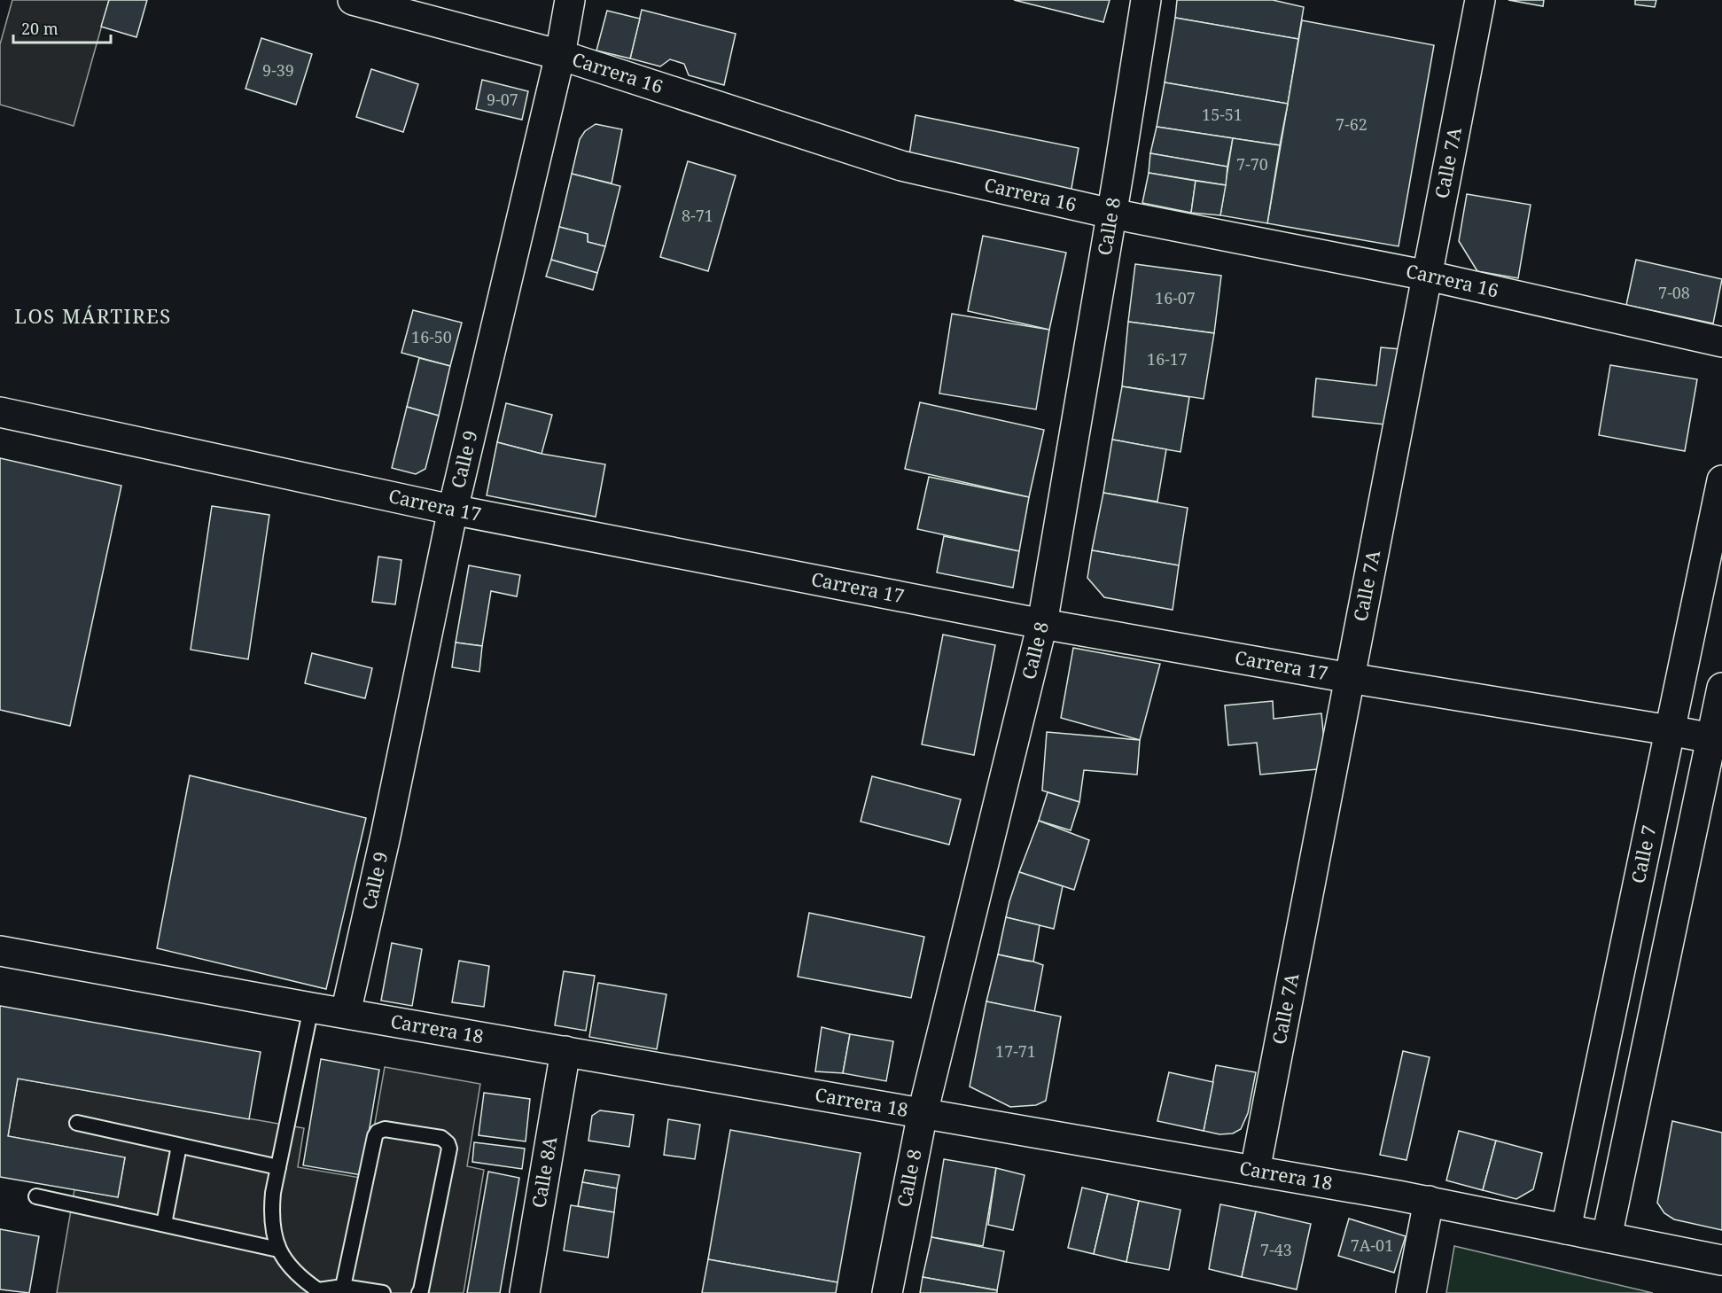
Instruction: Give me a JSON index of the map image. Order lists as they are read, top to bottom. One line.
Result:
{"streets":{"street":["Carrera 16","Calle 7A","Calle 8","Calle 9","Carrera 17","Calle 7","Carrera 18","Calle 8A"]},"crossings":[["Carrera 16","Calle 7A"],["Carrera 16","Calle 8"],["Carrera 16","Calle 9"],["Calle 7A","Carrera 17"],["Calle 7A","Carrera 18"],["Calle 8","Carrera 17"],["Calle 8","Carrera 18"],["Calle 9","Carrera 17"],["Calle 9","Carrera 18"],["Carrera 17","Calle 7"],["Calle 7","Carrera 18"],["Carrera 18","Calle 8A"]],"districts":["LOS MÁRTIRES"],"house_numbers":["9-39","9-07","15-51","7-62","7-70","8-71","7-08","16-07","16-50","16-17","17-71","7A-01","7-43"],"scale_bar":"20 m"}
